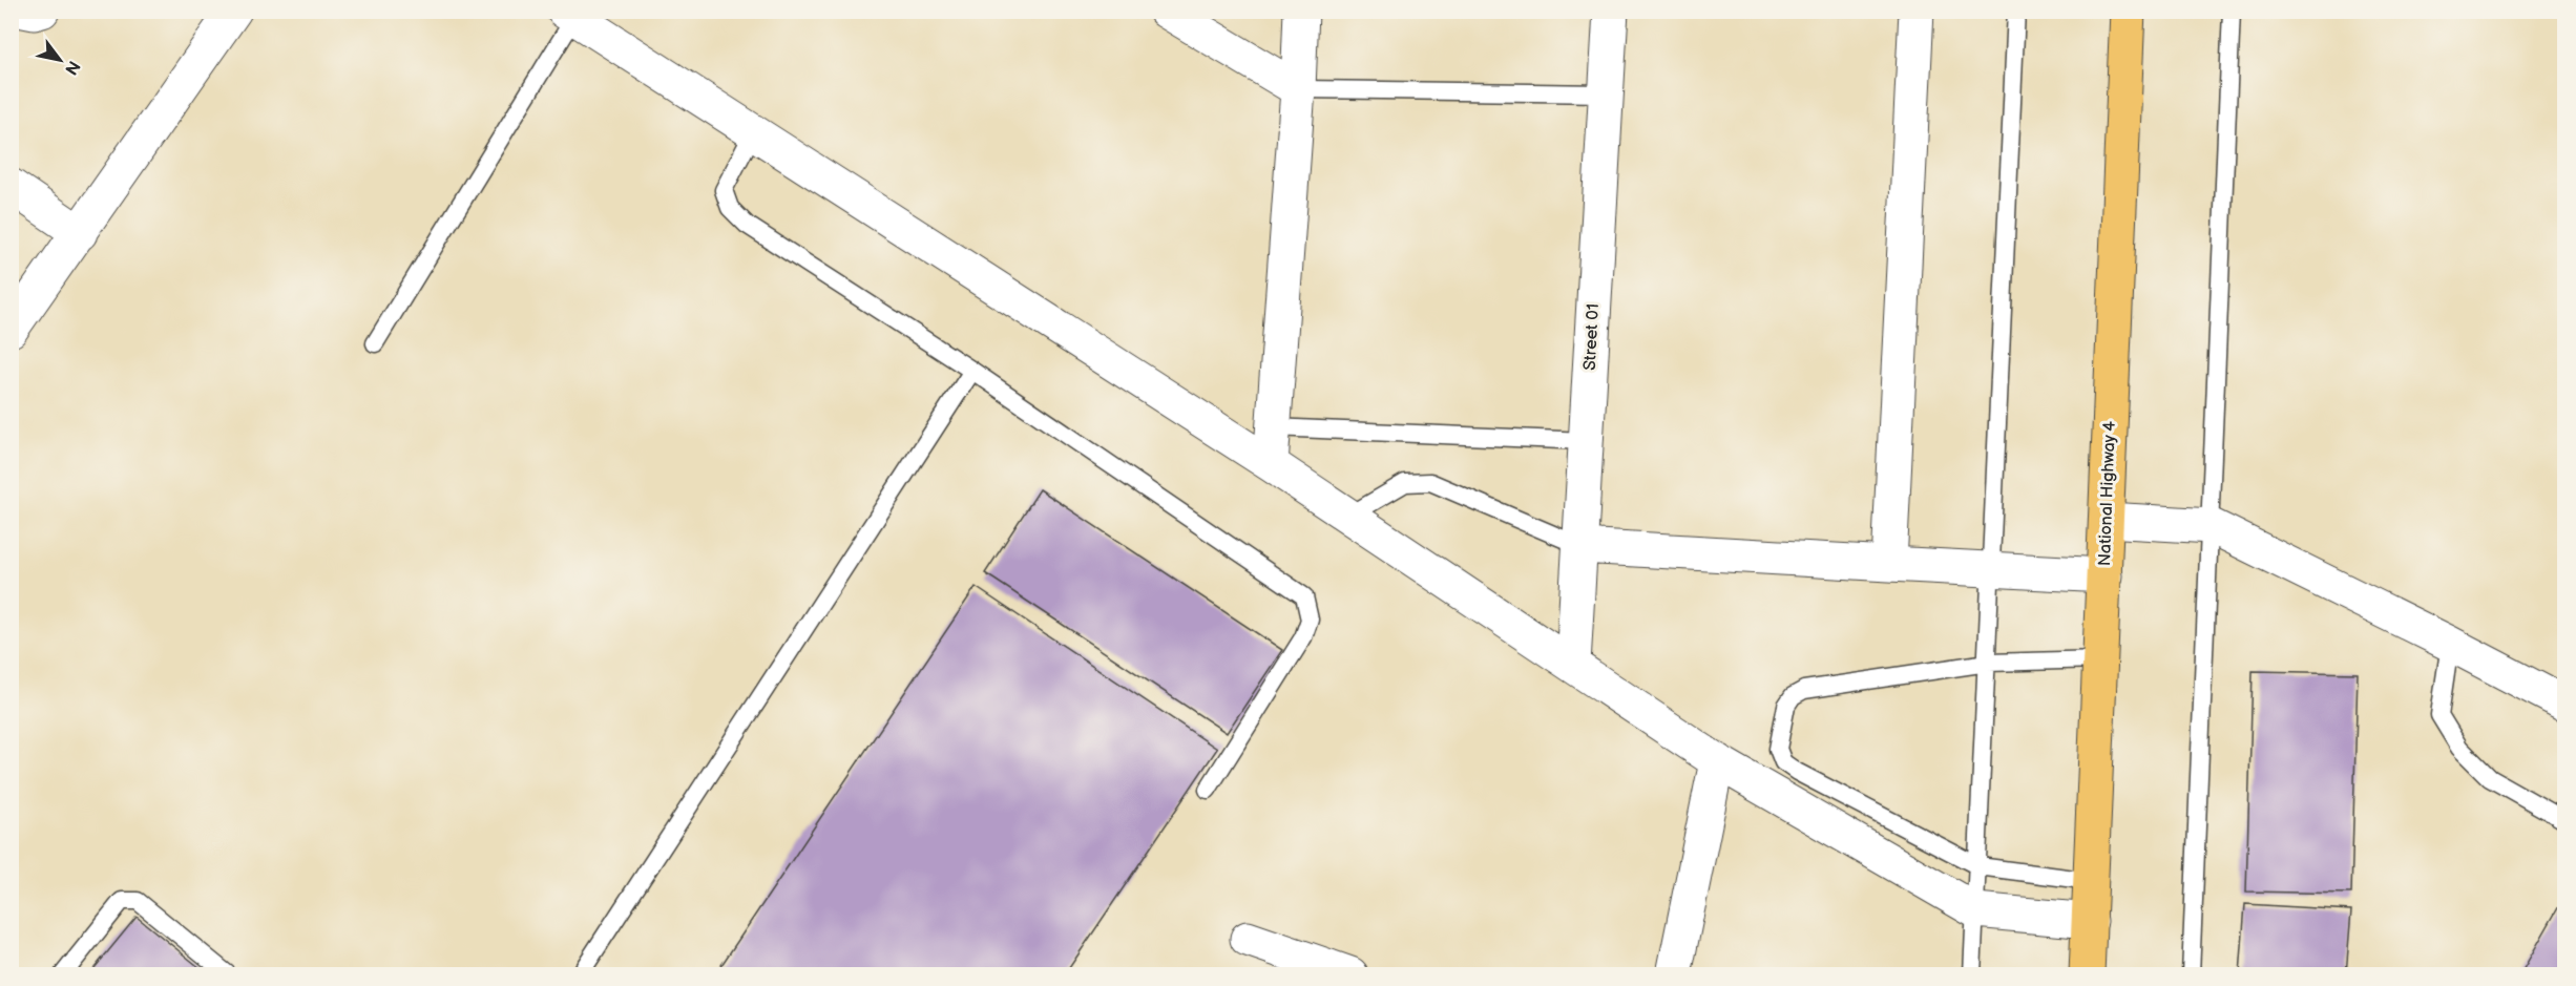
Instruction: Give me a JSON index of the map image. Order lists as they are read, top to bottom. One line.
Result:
{"streets":{"highway":["National Highway 4"],"street":["Street 01"]},"north":"bottom right"}
